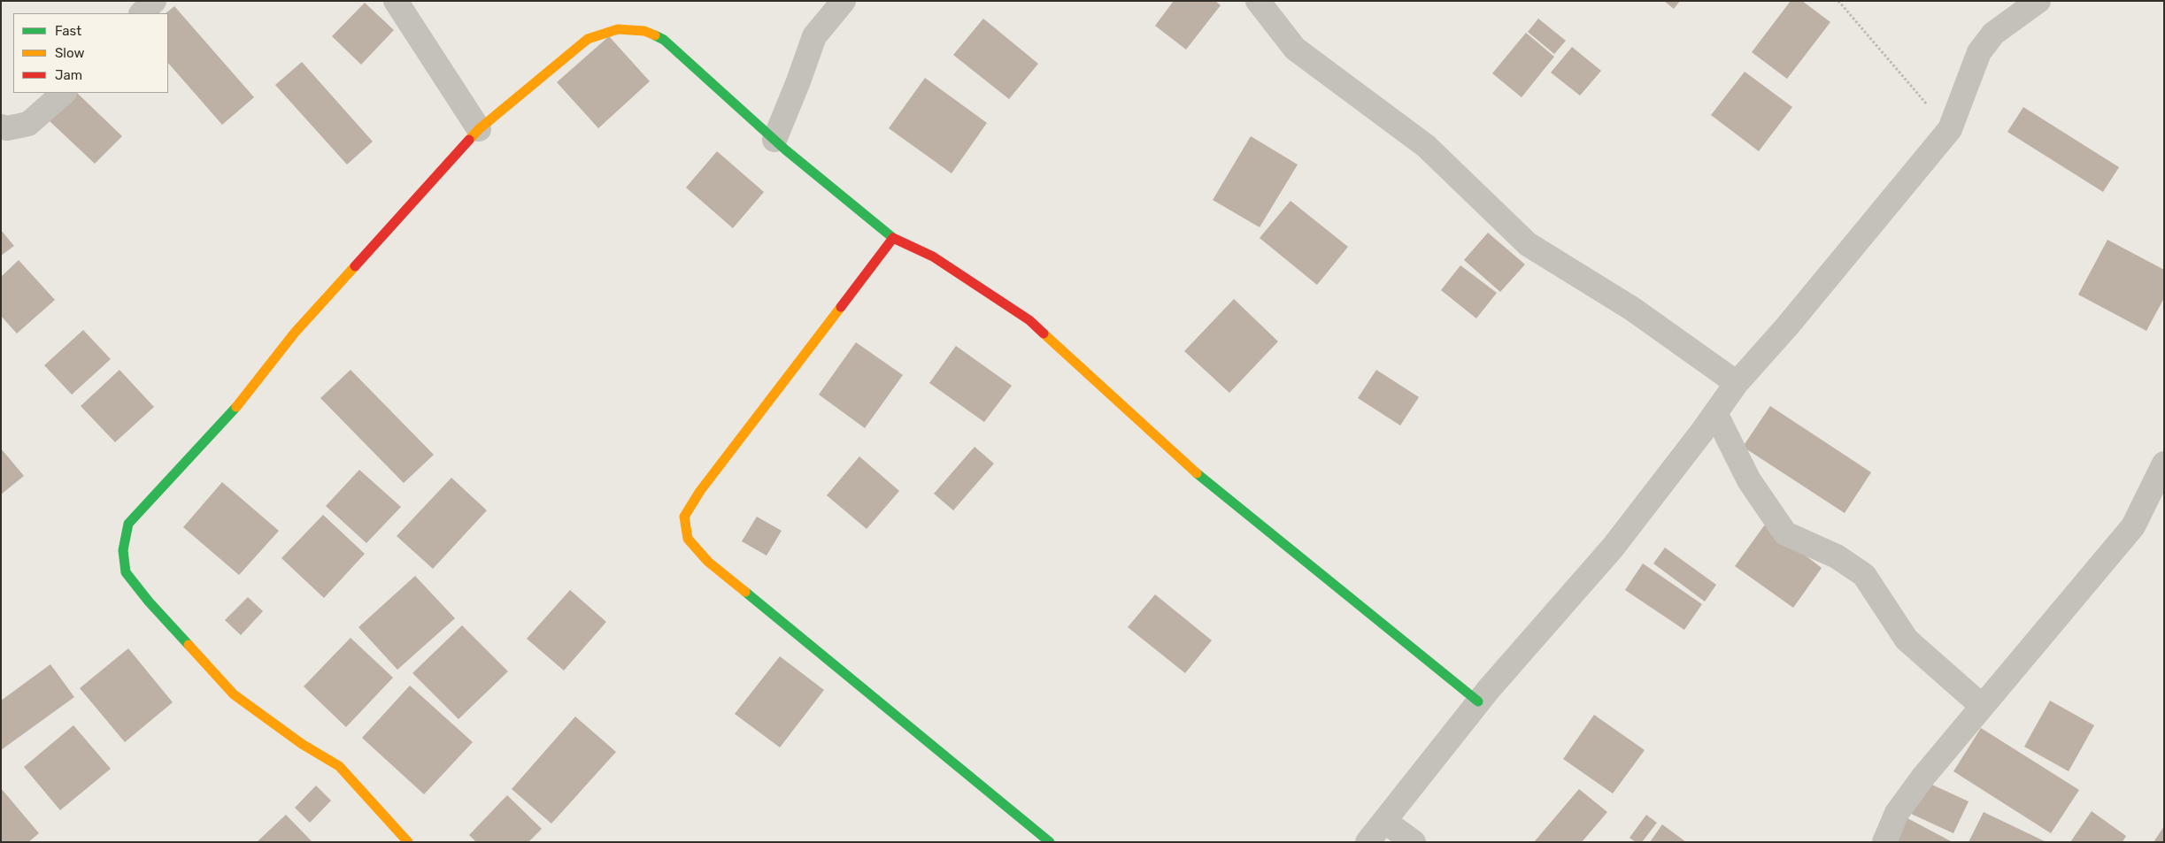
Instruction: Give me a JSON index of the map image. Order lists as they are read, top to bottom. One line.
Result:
{"legend":["Fast","Slow","Jam"]}
